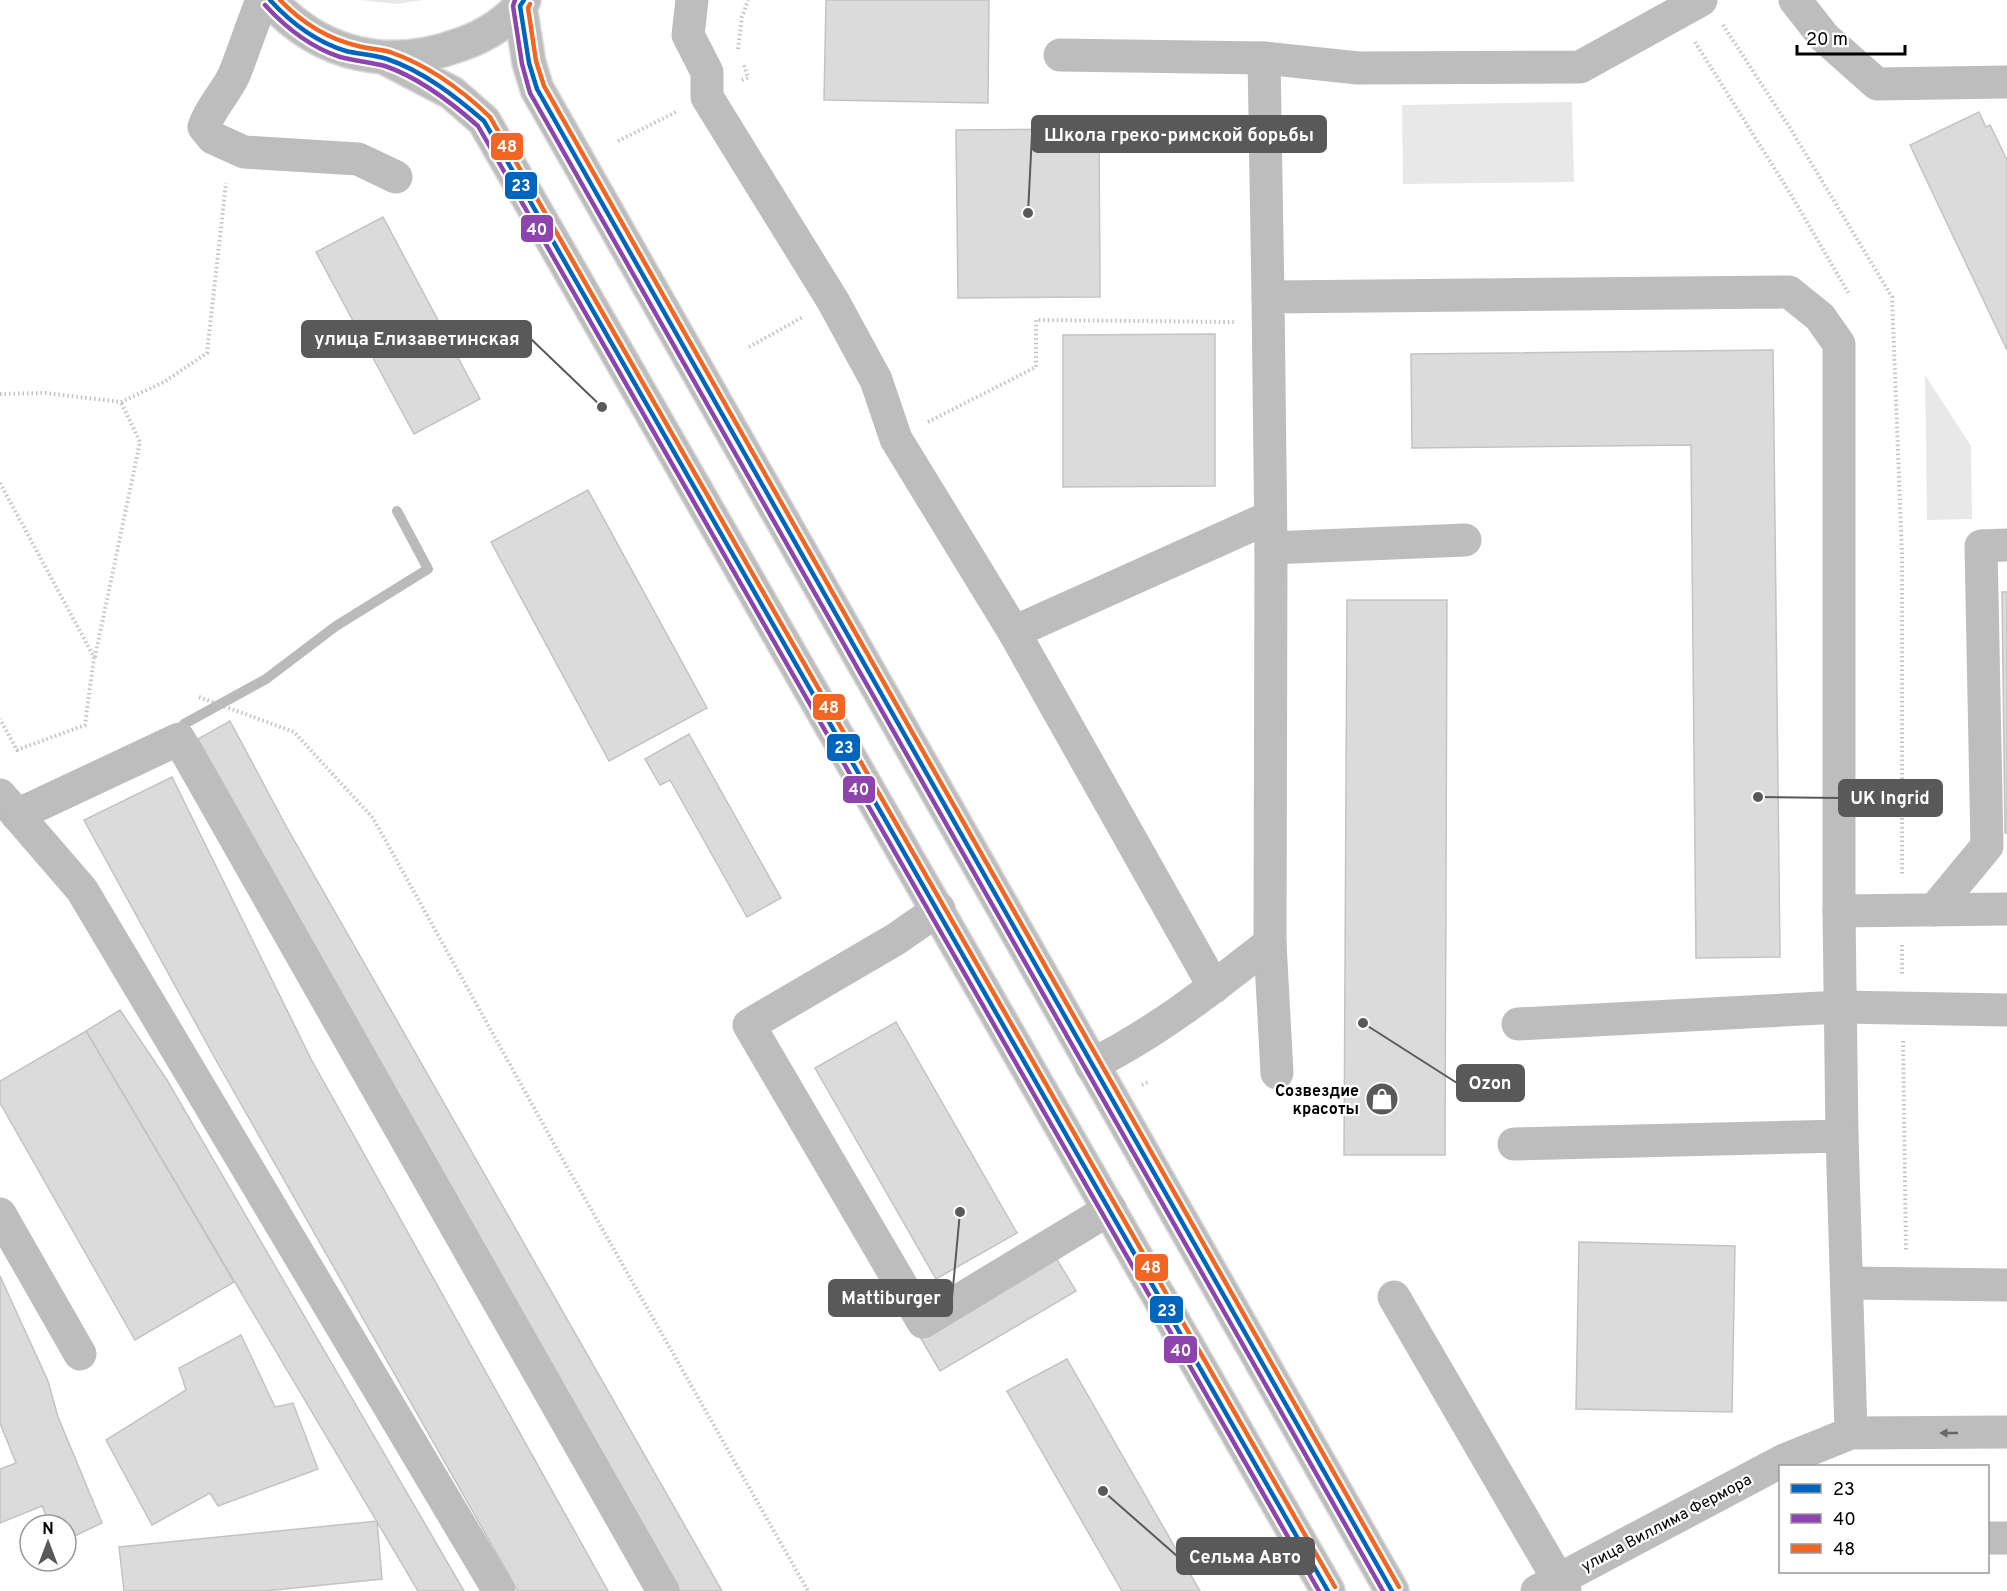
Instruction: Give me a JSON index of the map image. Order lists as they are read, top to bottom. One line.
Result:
{"streets":{"main road":["улица Виллима Фермора"]},"places":{"other":["Школа греко-римской борьбы","улица Елизаветинская","UK Ingrid","Ozon","Mattiburger","Сельма Авто"],"shop":["Созвездие красоты"]},"lines":["transit line 23","transit line 40","transit line 48"],"legend":["23","40","48"],"scale_bar":"20 m","north":"top"}
